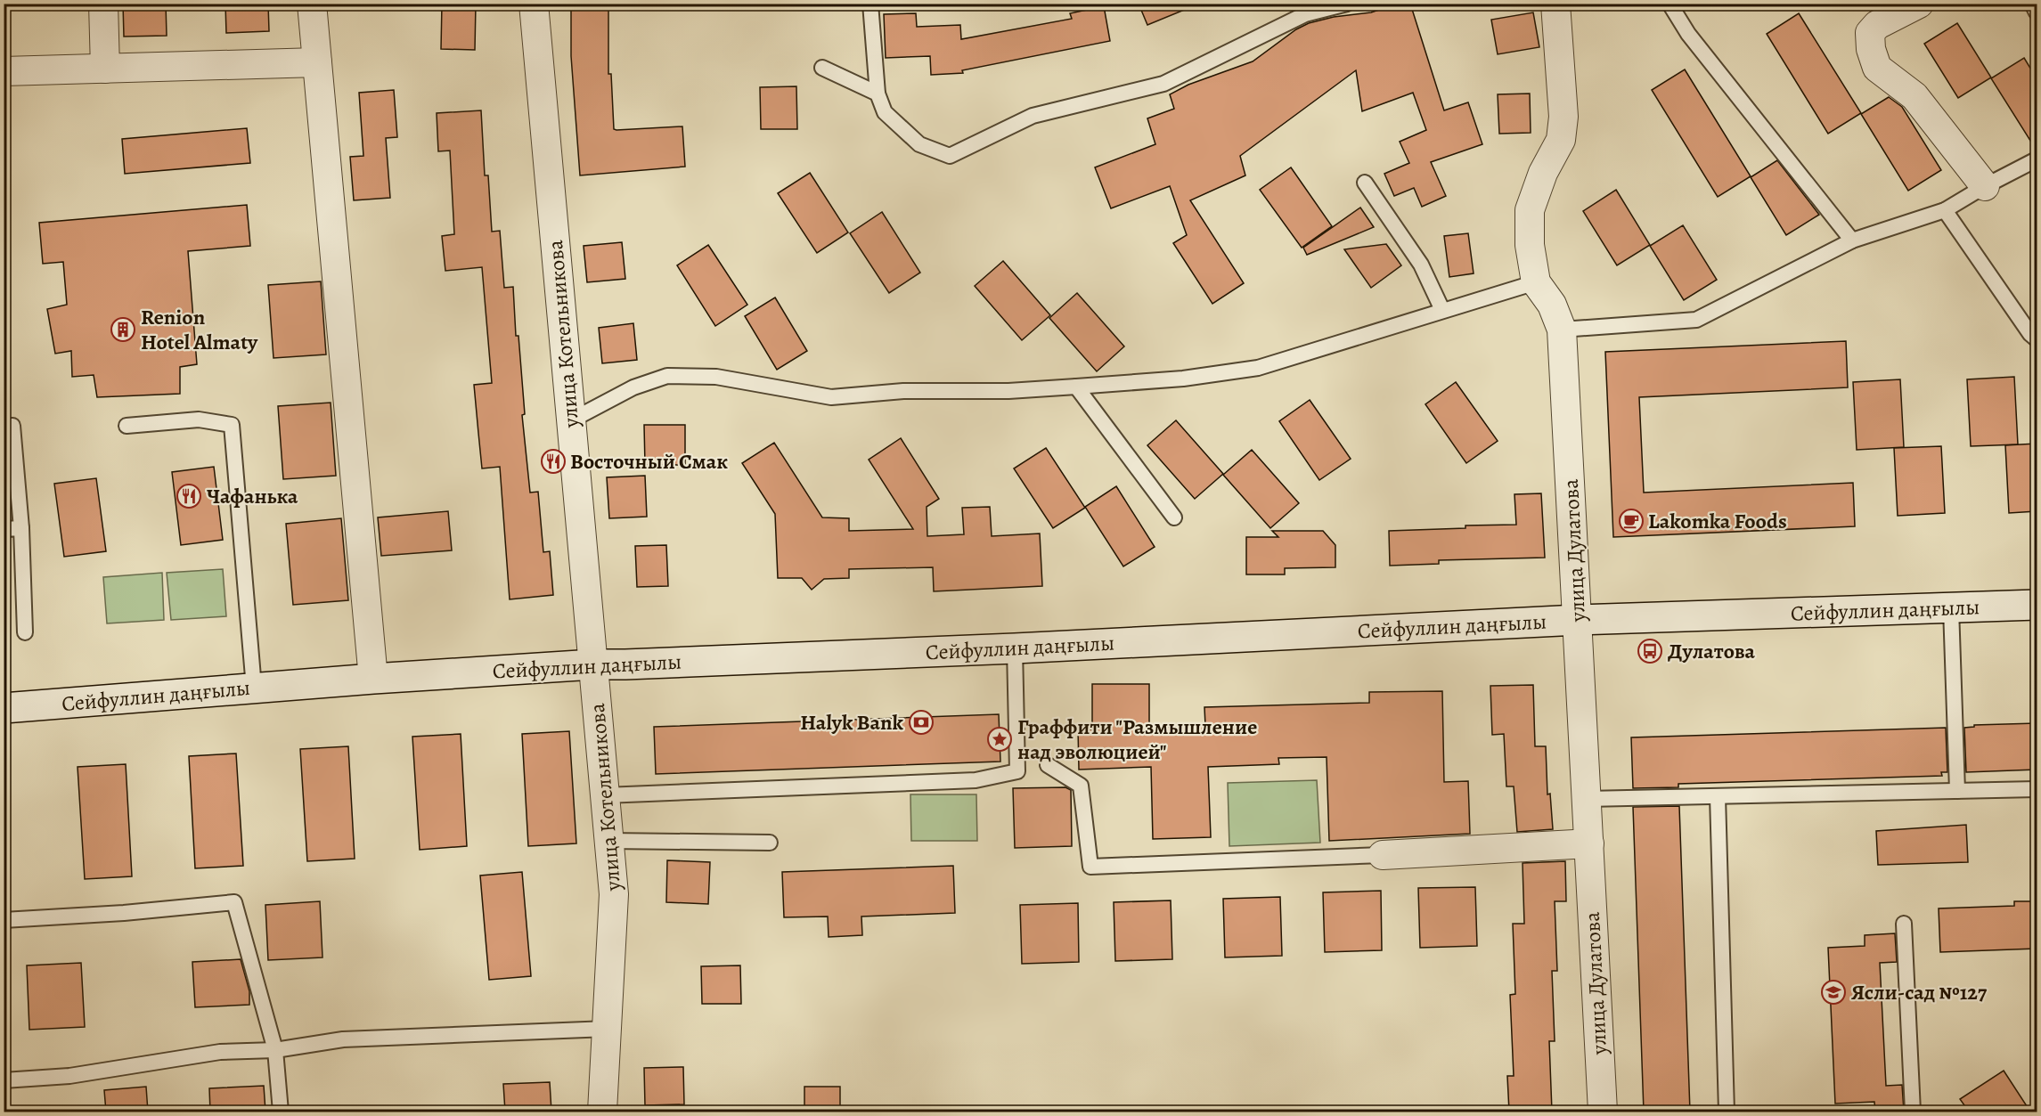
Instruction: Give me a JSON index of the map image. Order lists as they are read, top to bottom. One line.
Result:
{"streets":{"main road":["Сейфуллин даңғылы"],"street":["улица Котельникова","улица Дулатова"]},"crossings":[["улица Котельникова","Сейфуллин даңғылы"],["улица Дулатова","Сейфуллин даңғылы"]],"places":{"building":["Renion Hotel Almaty"],"restaurant":["Восточный Смак","Чафанька"],"cafe":["Lakomka Foods"],"bus stop":["Дулатова"],"bank":["Halyk Bank"],"place":["Граффити \"Размышление над эволюцией\""],"school or university":["Ясли-сад №127"]}}
